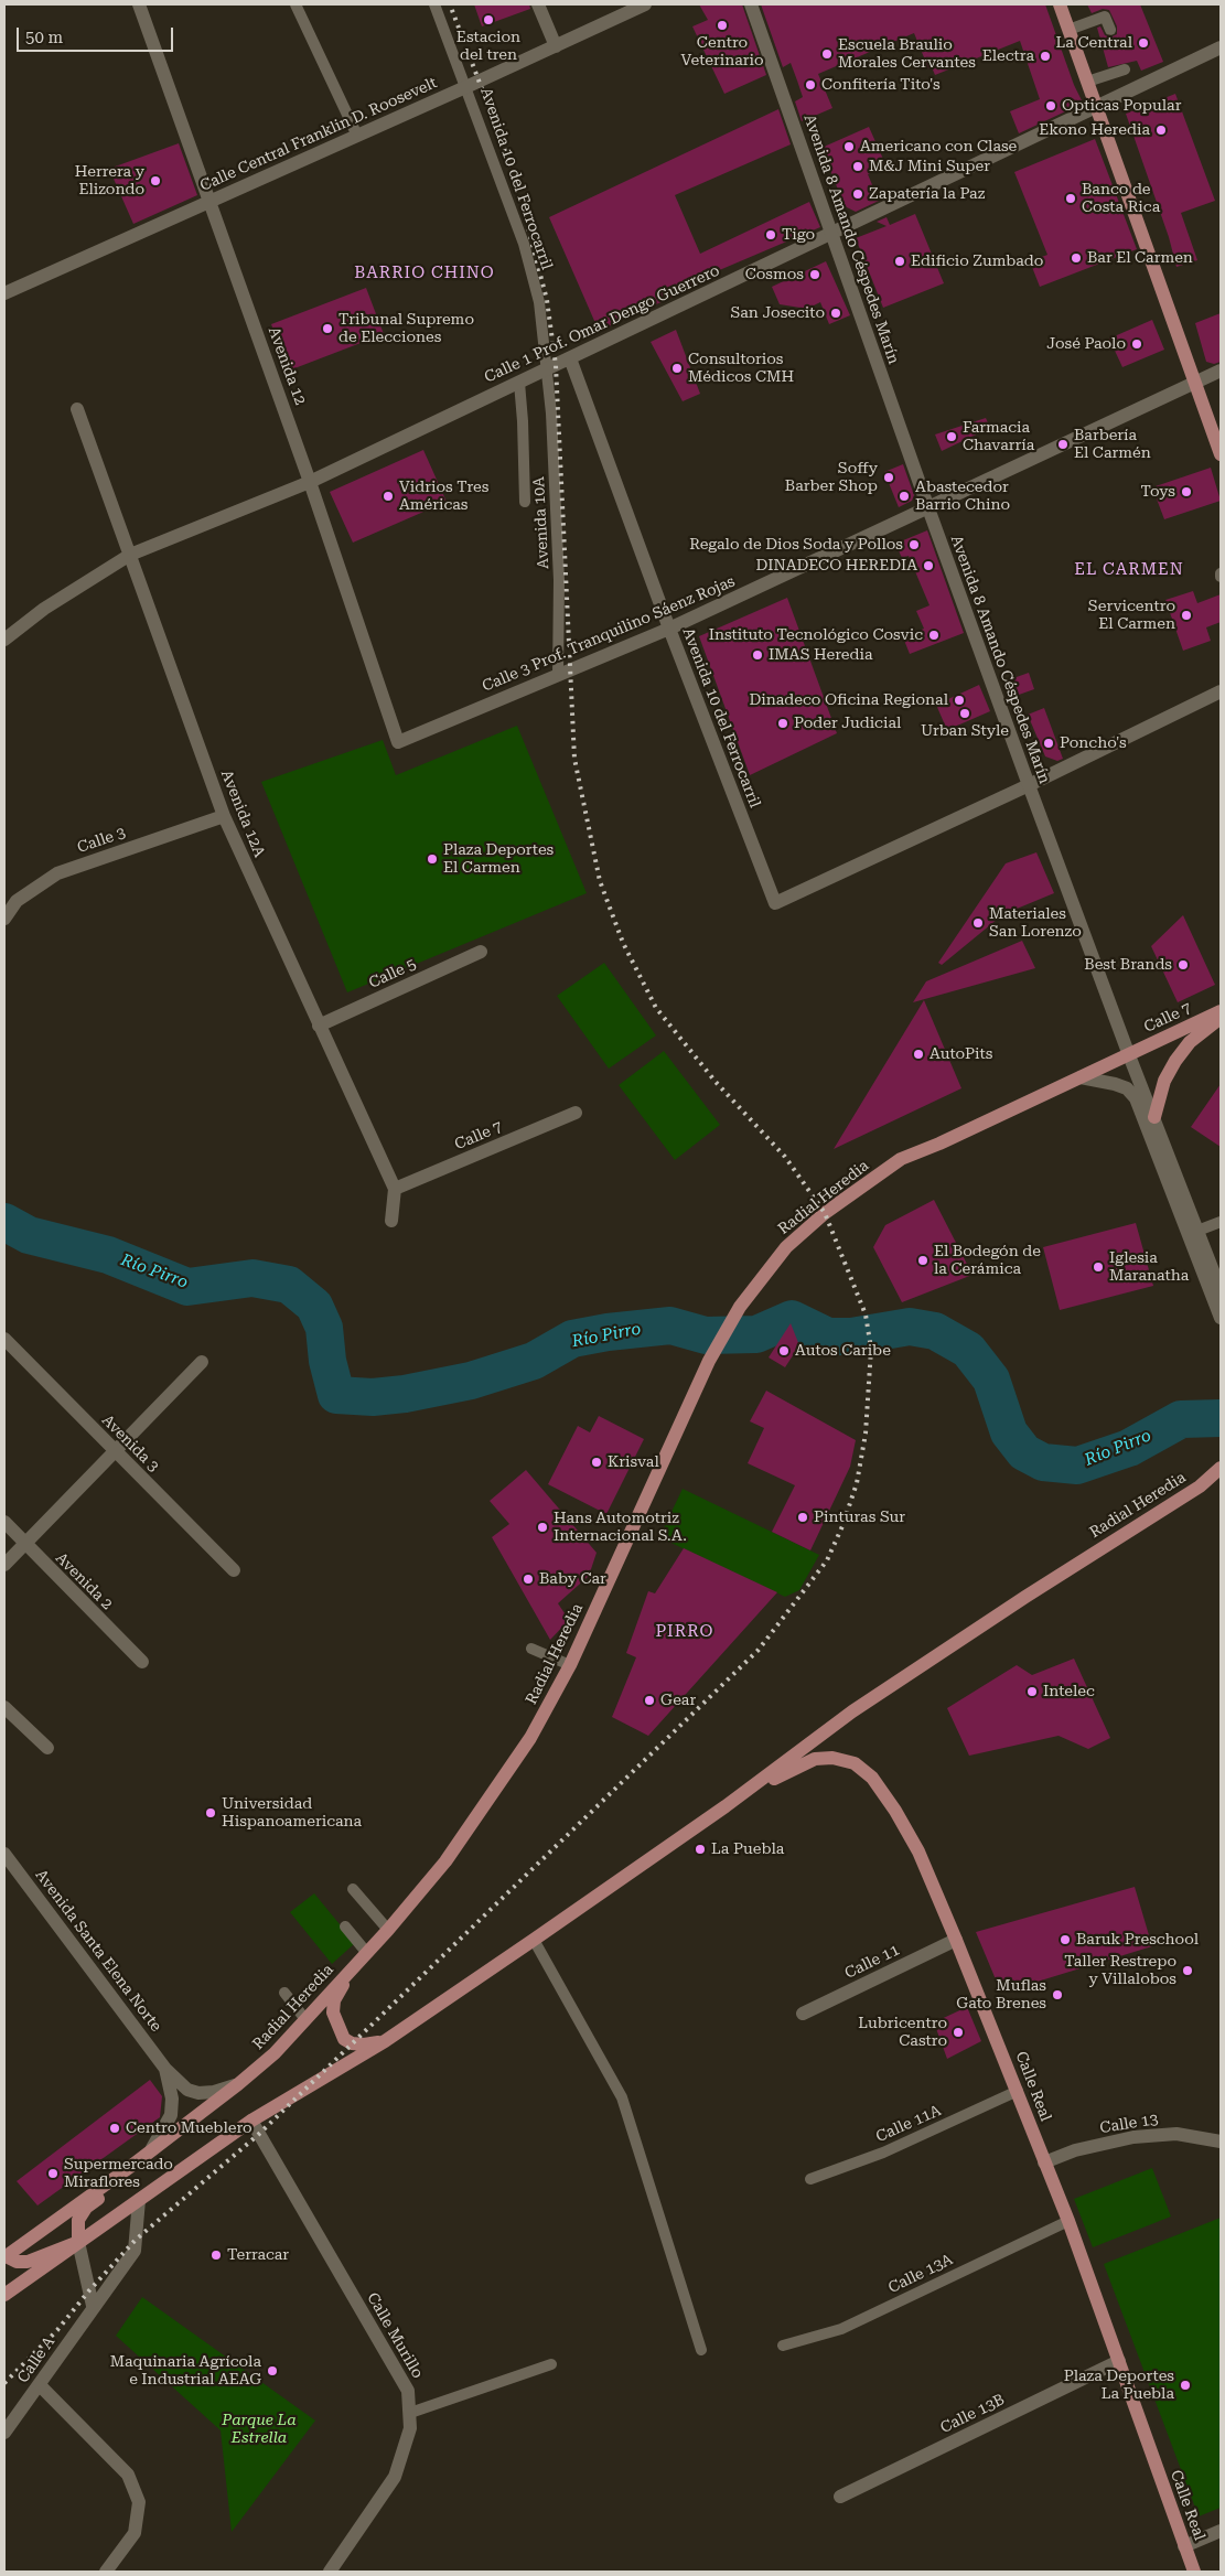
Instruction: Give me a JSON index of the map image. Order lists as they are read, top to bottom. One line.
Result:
{"streets":{"main road":["Calle 7","Radial Heredia","Calle Real"],"street":["Calle Central Franklin D. Roosevelt","Avenida 10 del Ferrocarril","Avenida 8 Amando Céspedes Marín","Calle 1 Prof. Omar Dengo Guerrero","Avenida 12","Calle 3 Prof. Tranquilino Sáenz Rojas","Avenida 12A","Calle 3","Calle 5","Avenida 3","Avenida 2","Avenida Santa Elena Norte","Calle 11","Calle 13","Calle Murillo","Calle A","Calle 13B"],"lane":["Avenida 10A","Calle 11A","Calle 13A"]},"crossings":[["Calle Central Franklin D. Roosevelt","Avenida 10 del Ferrocarril"],["Calle Central Franklin D. Roosevelt","Avenida 12"],["Avenida 10 del Ferrocarril","Avenida 8 Amando Céspedes Marín"],["Avenida 10 del Ferrocarril","Calle 1 Prof. Omar Dengo Guerrero"],["Avenida 10 del Ferrocarril","Avenida 10A"],["Avenida 10 del Ferrocarril","Calle 3 Prof. Tranquilino Sáenz Rojas"],["Avenida 8 Amando Céspedes Marín","Calle 1 Prof. Omar Dengo Guerrero"],["Avenida 8 Amando Céspedes Marín","Calle 3 Prof. Tranquilino Sáenz Rojas"],["Avenida 8 Amando Céspedes Marín","Calle 7"],["Avenida 8 Amando Céspedes Marín","Radial Heredia"],["Calle 1 Prof. Omar Dengo Guerrero","Avenida 12"],["Calle 1 Prof. Omar Dengo Guerrero","Avenida 10A"],["Calle 1 Prof. Omar Dengo Guerrero","Avenida 12A"],["Avenida 12","Calle 3 Prof. Tranquilino Sáenz Rojas"],["Avenida 10A","Calle 3 Prof. Tranquilino Sáenz Rojas"],["Avenida 12A","Calle 3"],["Avenida 12A","Calle 5"],["Avenida 12A","Calle 7"],["Calle 7","Radial Heredia"],["Radial Heredia","Avenida Santa Elena Norte"],["Radial Heredia","Calle Real"],["Radial Heredia","Calle Murillo"],["Radial Heredia","Calle A"],["Calle 11","Calle Real"],["Calle Real","Calle 11A"],["Calle Real","Calle 13"],["Calle Real","Calle 13A"],["Calle Real","Calle 13B"]],"districts":["BARRIO CHINO","EL CARMEN","PIRRO"],"water":["Río Pirro"],"parks":["Parque La Estrella"],"places":["Estacion del tren","Centro Veterinario","La Central","Escuela Braulio Morales Cervantes","Electra","Confitería Tito's","Opticas Popular","Ekono Heredia","Americano con Clase","M&J Mini Super","Herrera y Elizondo","Zapatería la Paz","Banco de Costa Rica","Tigo","Bar El Carmen","Edificio Zumbado","Cosmos","San Josecito","Tribunal Supremo de Elecciones","José Paolo","Consultorios Médicos CMH","Farmacia Chavarría","Barbería El Carmén","Soffy Barber Shop","Toys","Vidrios Tres Américas","Abastecedor Barrio Chino","Regalo de Dios Soda y Pollos","DINADECO HEREDIA","Servicentro El Carmen","Instituto Tecnológico Cosvic","IMAS Heredia","Dinadeco Oficina Regional","Urban Style","Poder Judicial","Poncho's","Plaza Deportes El Carmen","Materiales San Lorenzo","Best Brands","AutoPits","El Bodegón de la Cerámica","Iglesia Maranatha","Autos Caribe","Krisval","Pinturas Sur","Hans Automotriz Internacional S.A.","Baby Car","Intelec","Gear","Universidad Hispanoamericana","La Puebla","Baruk Preschool","Taller Restrepo y Villalobos","Muflas Gato Brenes","Lubricentro Castro","Centro Mueblero","Supermercado Miraflores","Terracar","Maquinaria Agrícola e Industrial AEAG","Plaza Deportes La Puebla"],"scale_bar":"50 m"}
